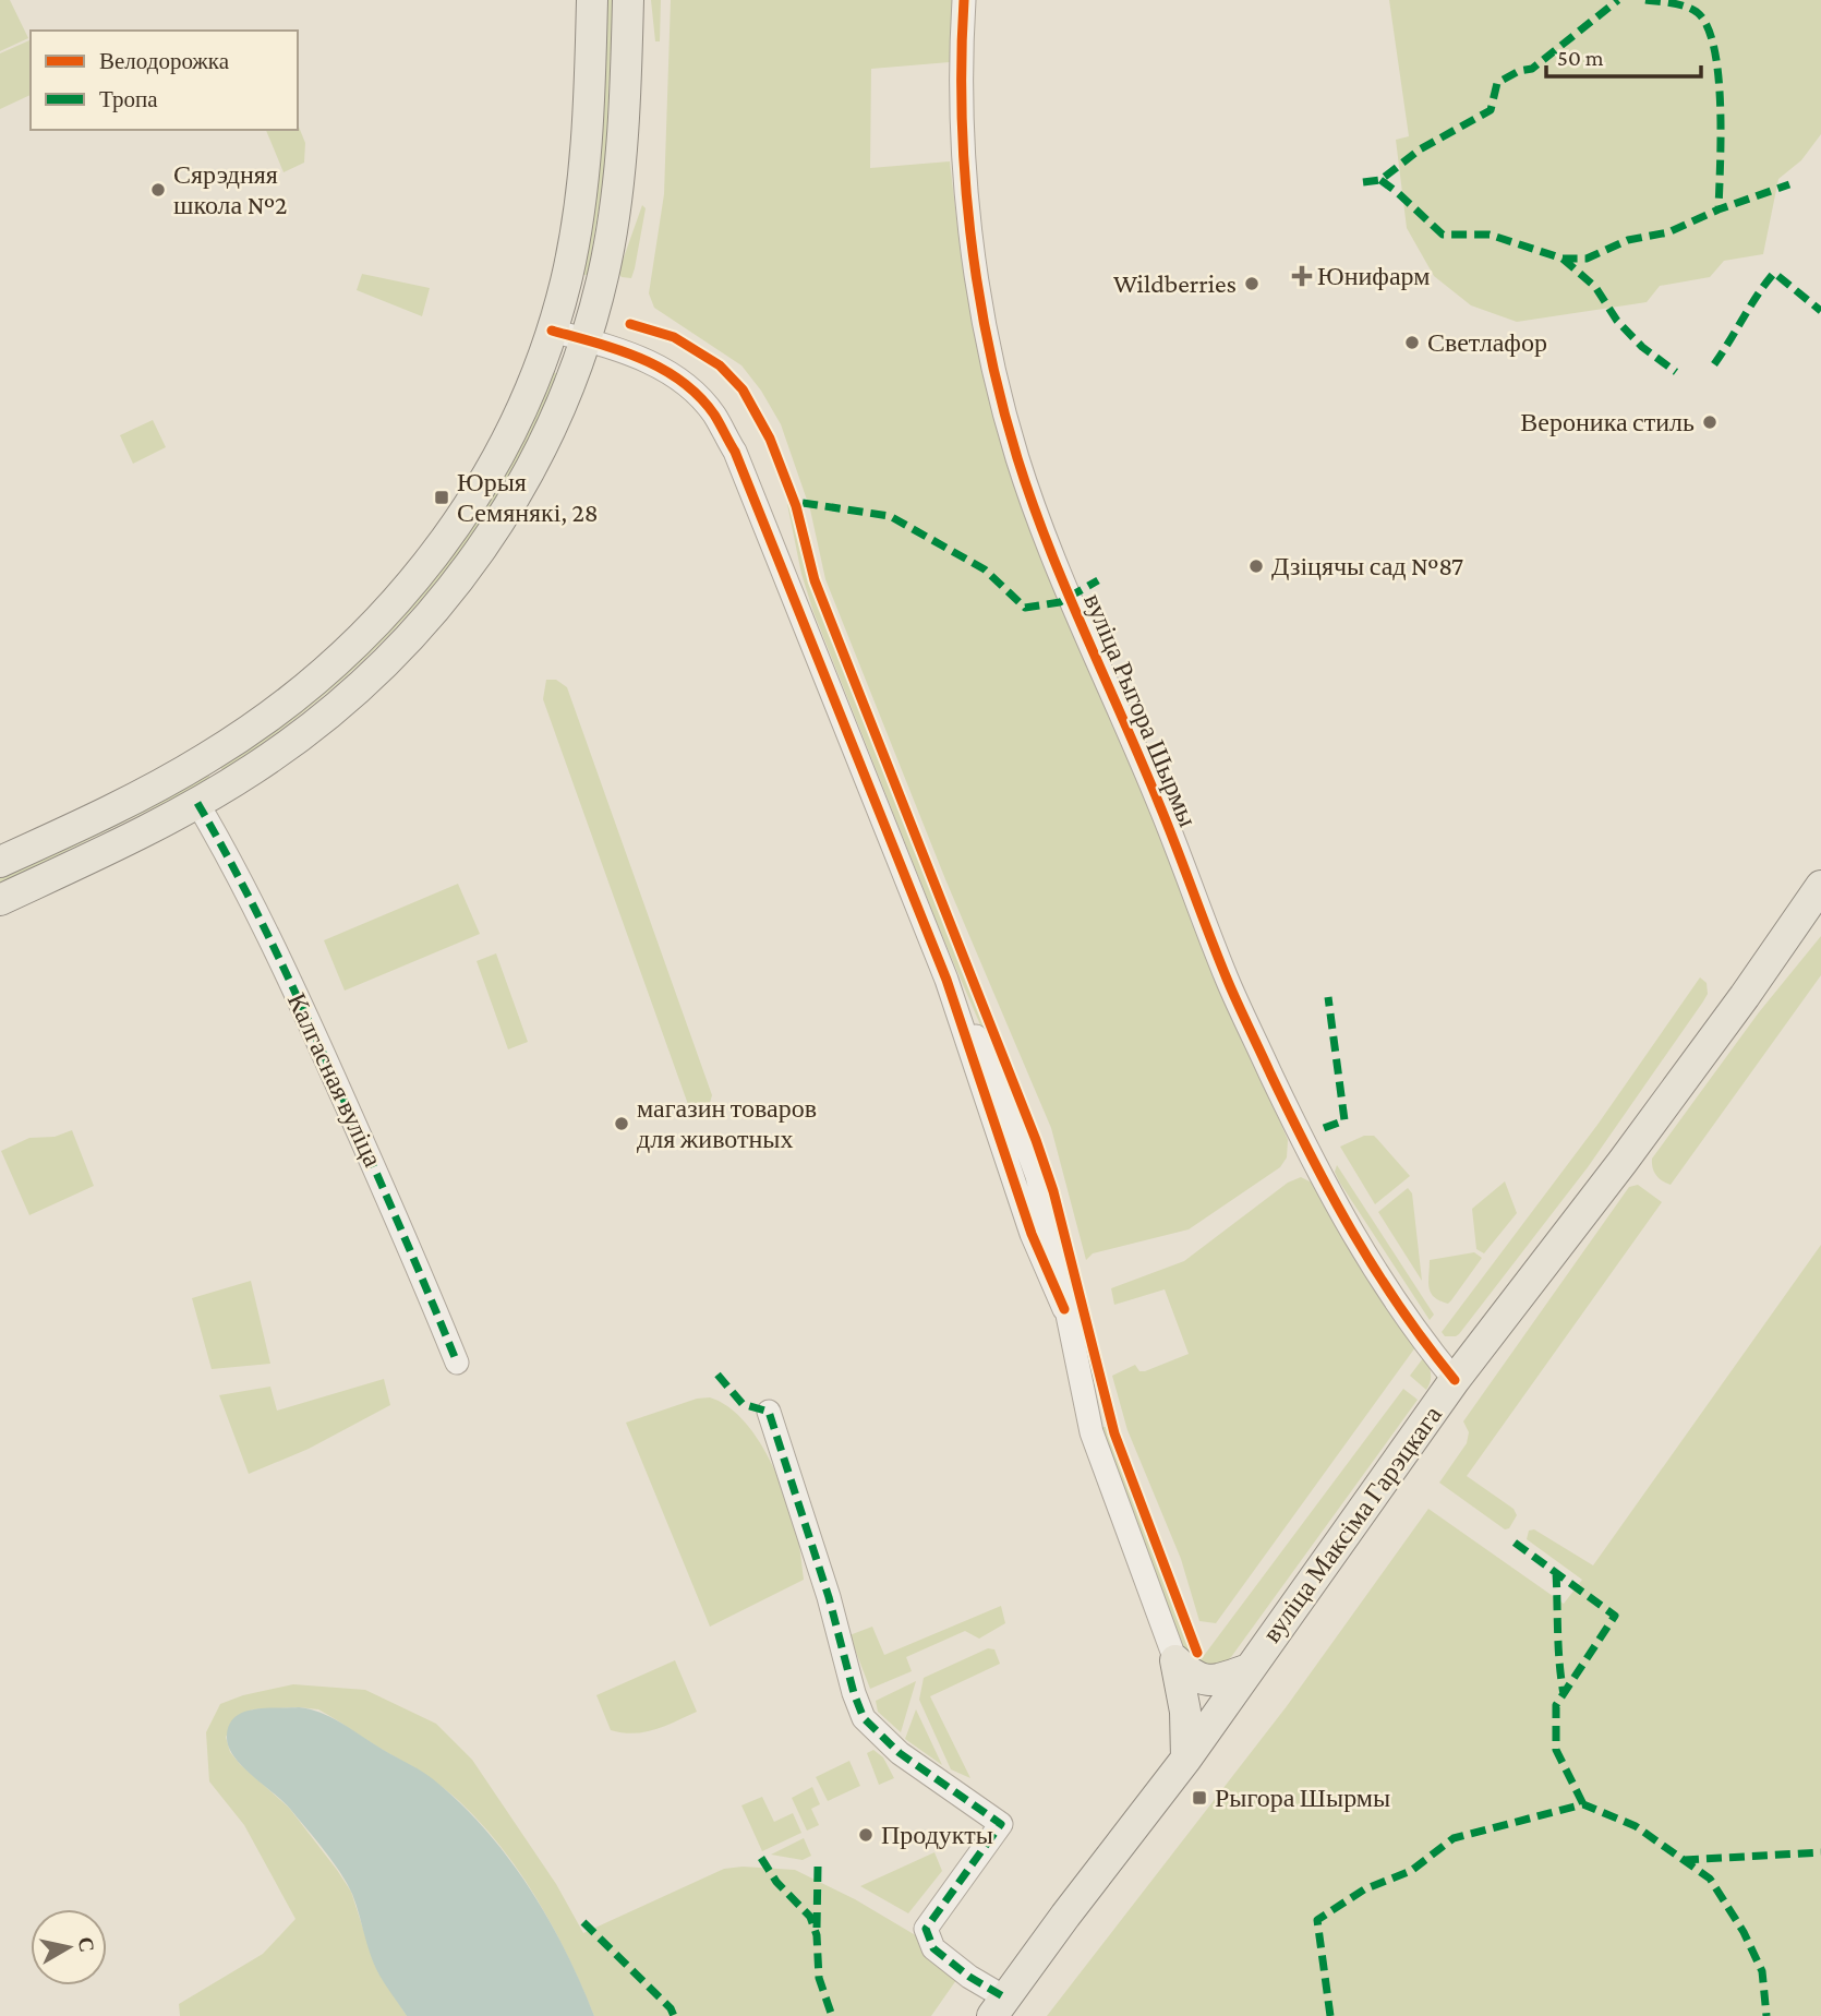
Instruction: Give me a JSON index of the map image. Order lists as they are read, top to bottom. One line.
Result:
{"streets":{"main road":["вуліца Максіма Гарэцкага"],"street":["вуліца Рыгора Шырмы","Калгасная вуліца"]},"crossings":[["вуліца Рыгора Шырмы","вуліца Максіма Гарэцкага"]],"places":{"other":["Сярэдняя школа №2","Wildberries","Светлафор","Вероника стиль","Дзіцячы сад №87","магазин товаров для животных","Продукты"],"health":["Юнифарм"],"transit":["Юрыя Семянякі, 28","Рыгора Шырмы"]},"legend":["Велодорожка","Тропа"],"scale_bar":"50 m","north":"right"}
